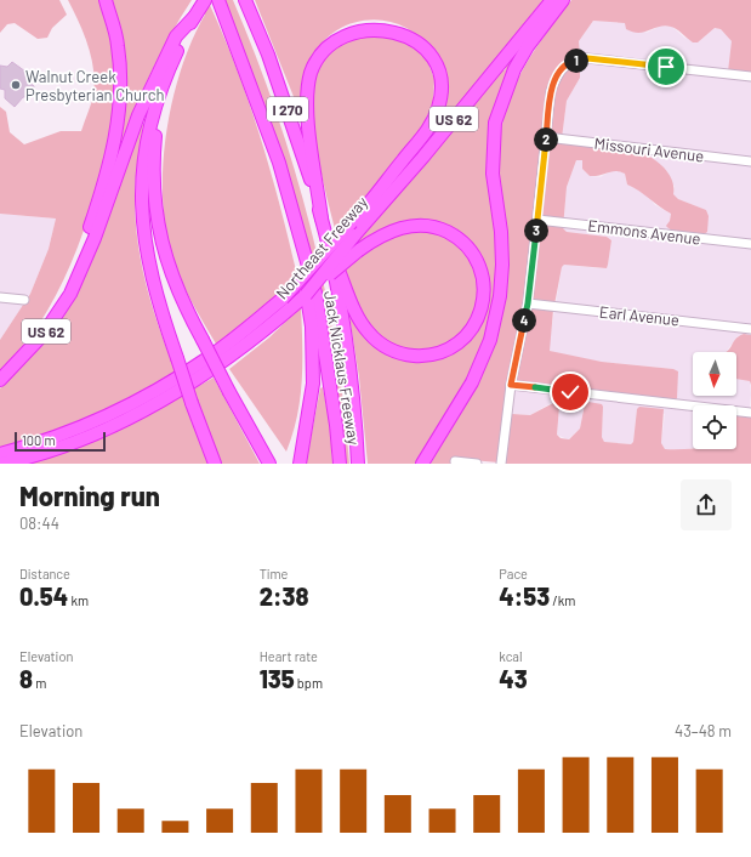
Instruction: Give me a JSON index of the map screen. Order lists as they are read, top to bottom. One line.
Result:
{"streets":{"highway":["I 270","US 62","Northeast Freeway","Jack Nicklaus Freeway"],"street":["Missouri Avenue","Emmons Avenue","Earl Avenue"]},"places":["Walnut Creek Presbyterian Church"],"scale_bar":"100 m","north":"bottom","page":{"pins":["1","2","3","4"],"scale":"100 m","heading":["Morning run","08:44"],"stats":[["Distance","0.54 km"],["Time","2:38"],["Pace","4:53 /km"],["Elevation","8 m"],["Heart rate","135 bpm"],["kcal","43"]],"chart":["Elevation","43–48 m"]}}
